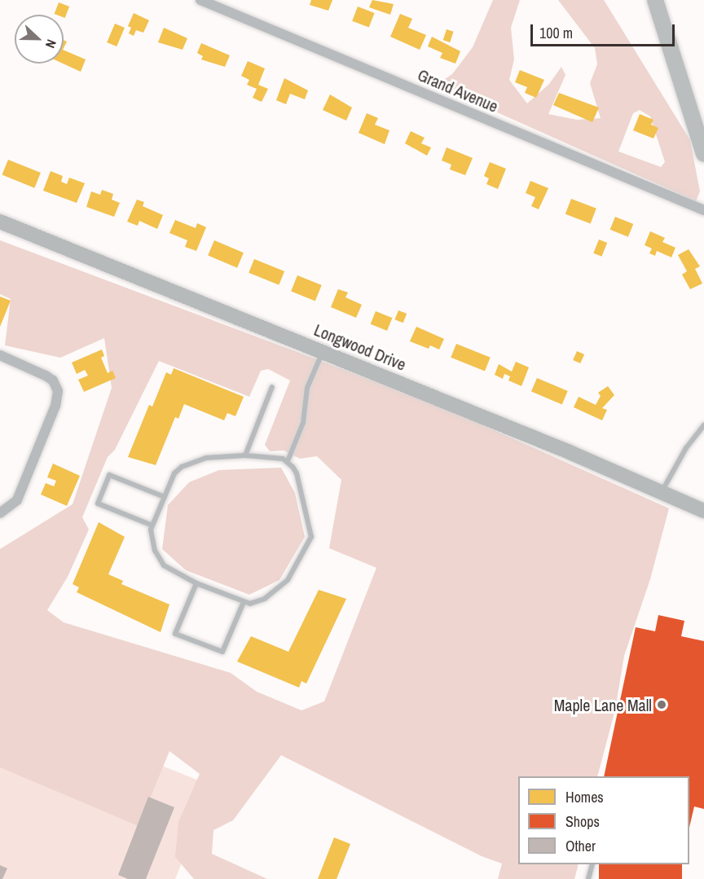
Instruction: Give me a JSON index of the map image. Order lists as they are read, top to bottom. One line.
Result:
{"streets":{"main road":["Longwood Drive"],"street":["Grand Avenue"]},"places":["Maple Lane Mall"],"legend":["Homes","Shops","Other"],"scale_bar":"100 m","north":"right"}
